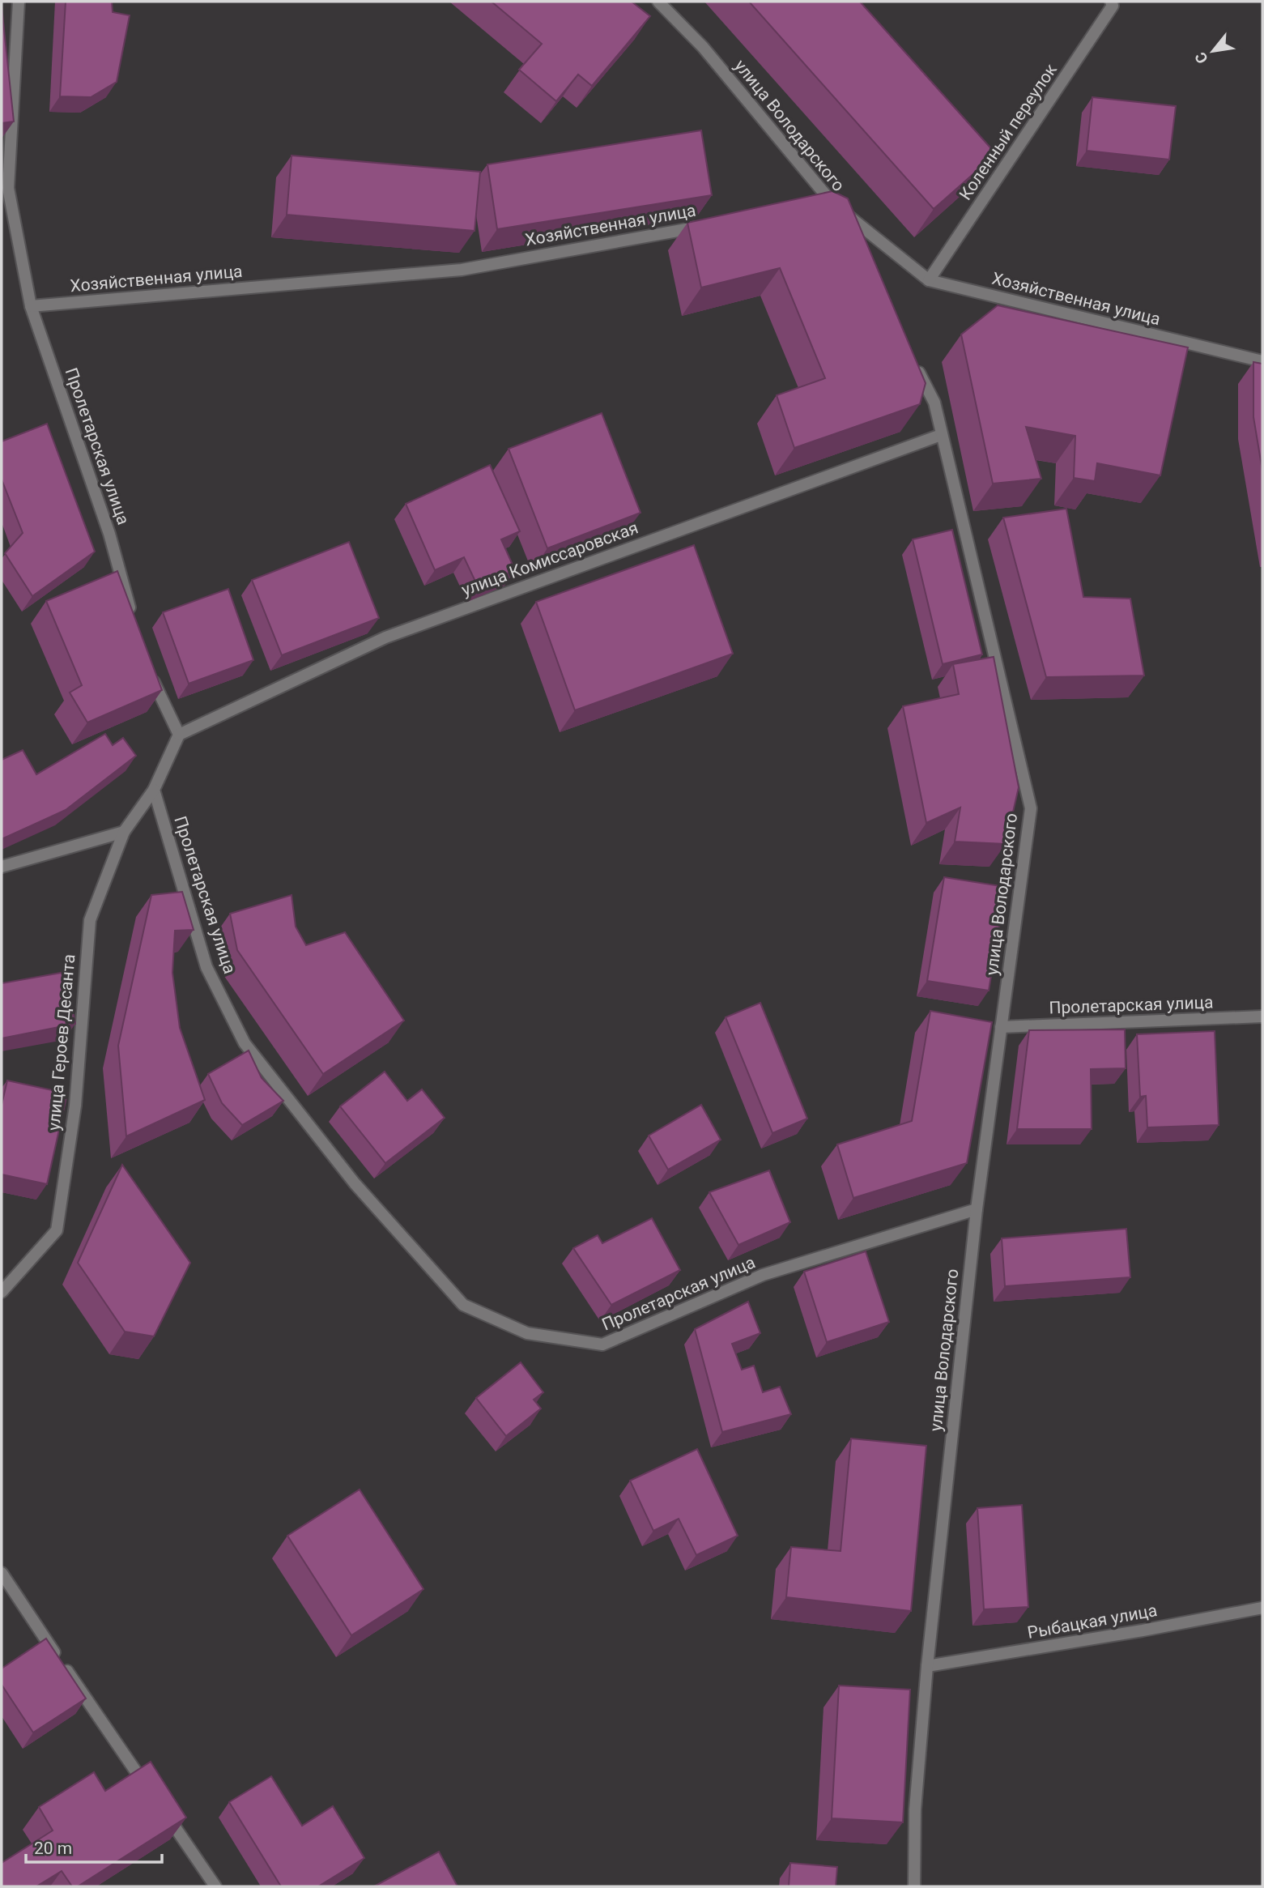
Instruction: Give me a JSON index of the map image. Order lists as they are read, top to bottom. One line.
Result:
{"streets":{"street":["улица Володарского","Коленный переулок","Хозяйственная улица","Пролетарская улица","улица Комиссаровская","улица Героев Десанта","Рыбацкая улица"]},"crossings":[["улица Володарского","Хозяйственная улица"],["улица Володарского","Пролетарская улица"],["улица Володарского","улица Комиссаровская"],["улица Володарского","Рыбацкая улица"],["Коленный переулок","Хозяйственная улица"],["Хозяйственная улица","Пролетарская улица"],["Пролетарская улица","улица Героев Десанта"]],"scale_bar":"20 m","north":"bottom left"}
